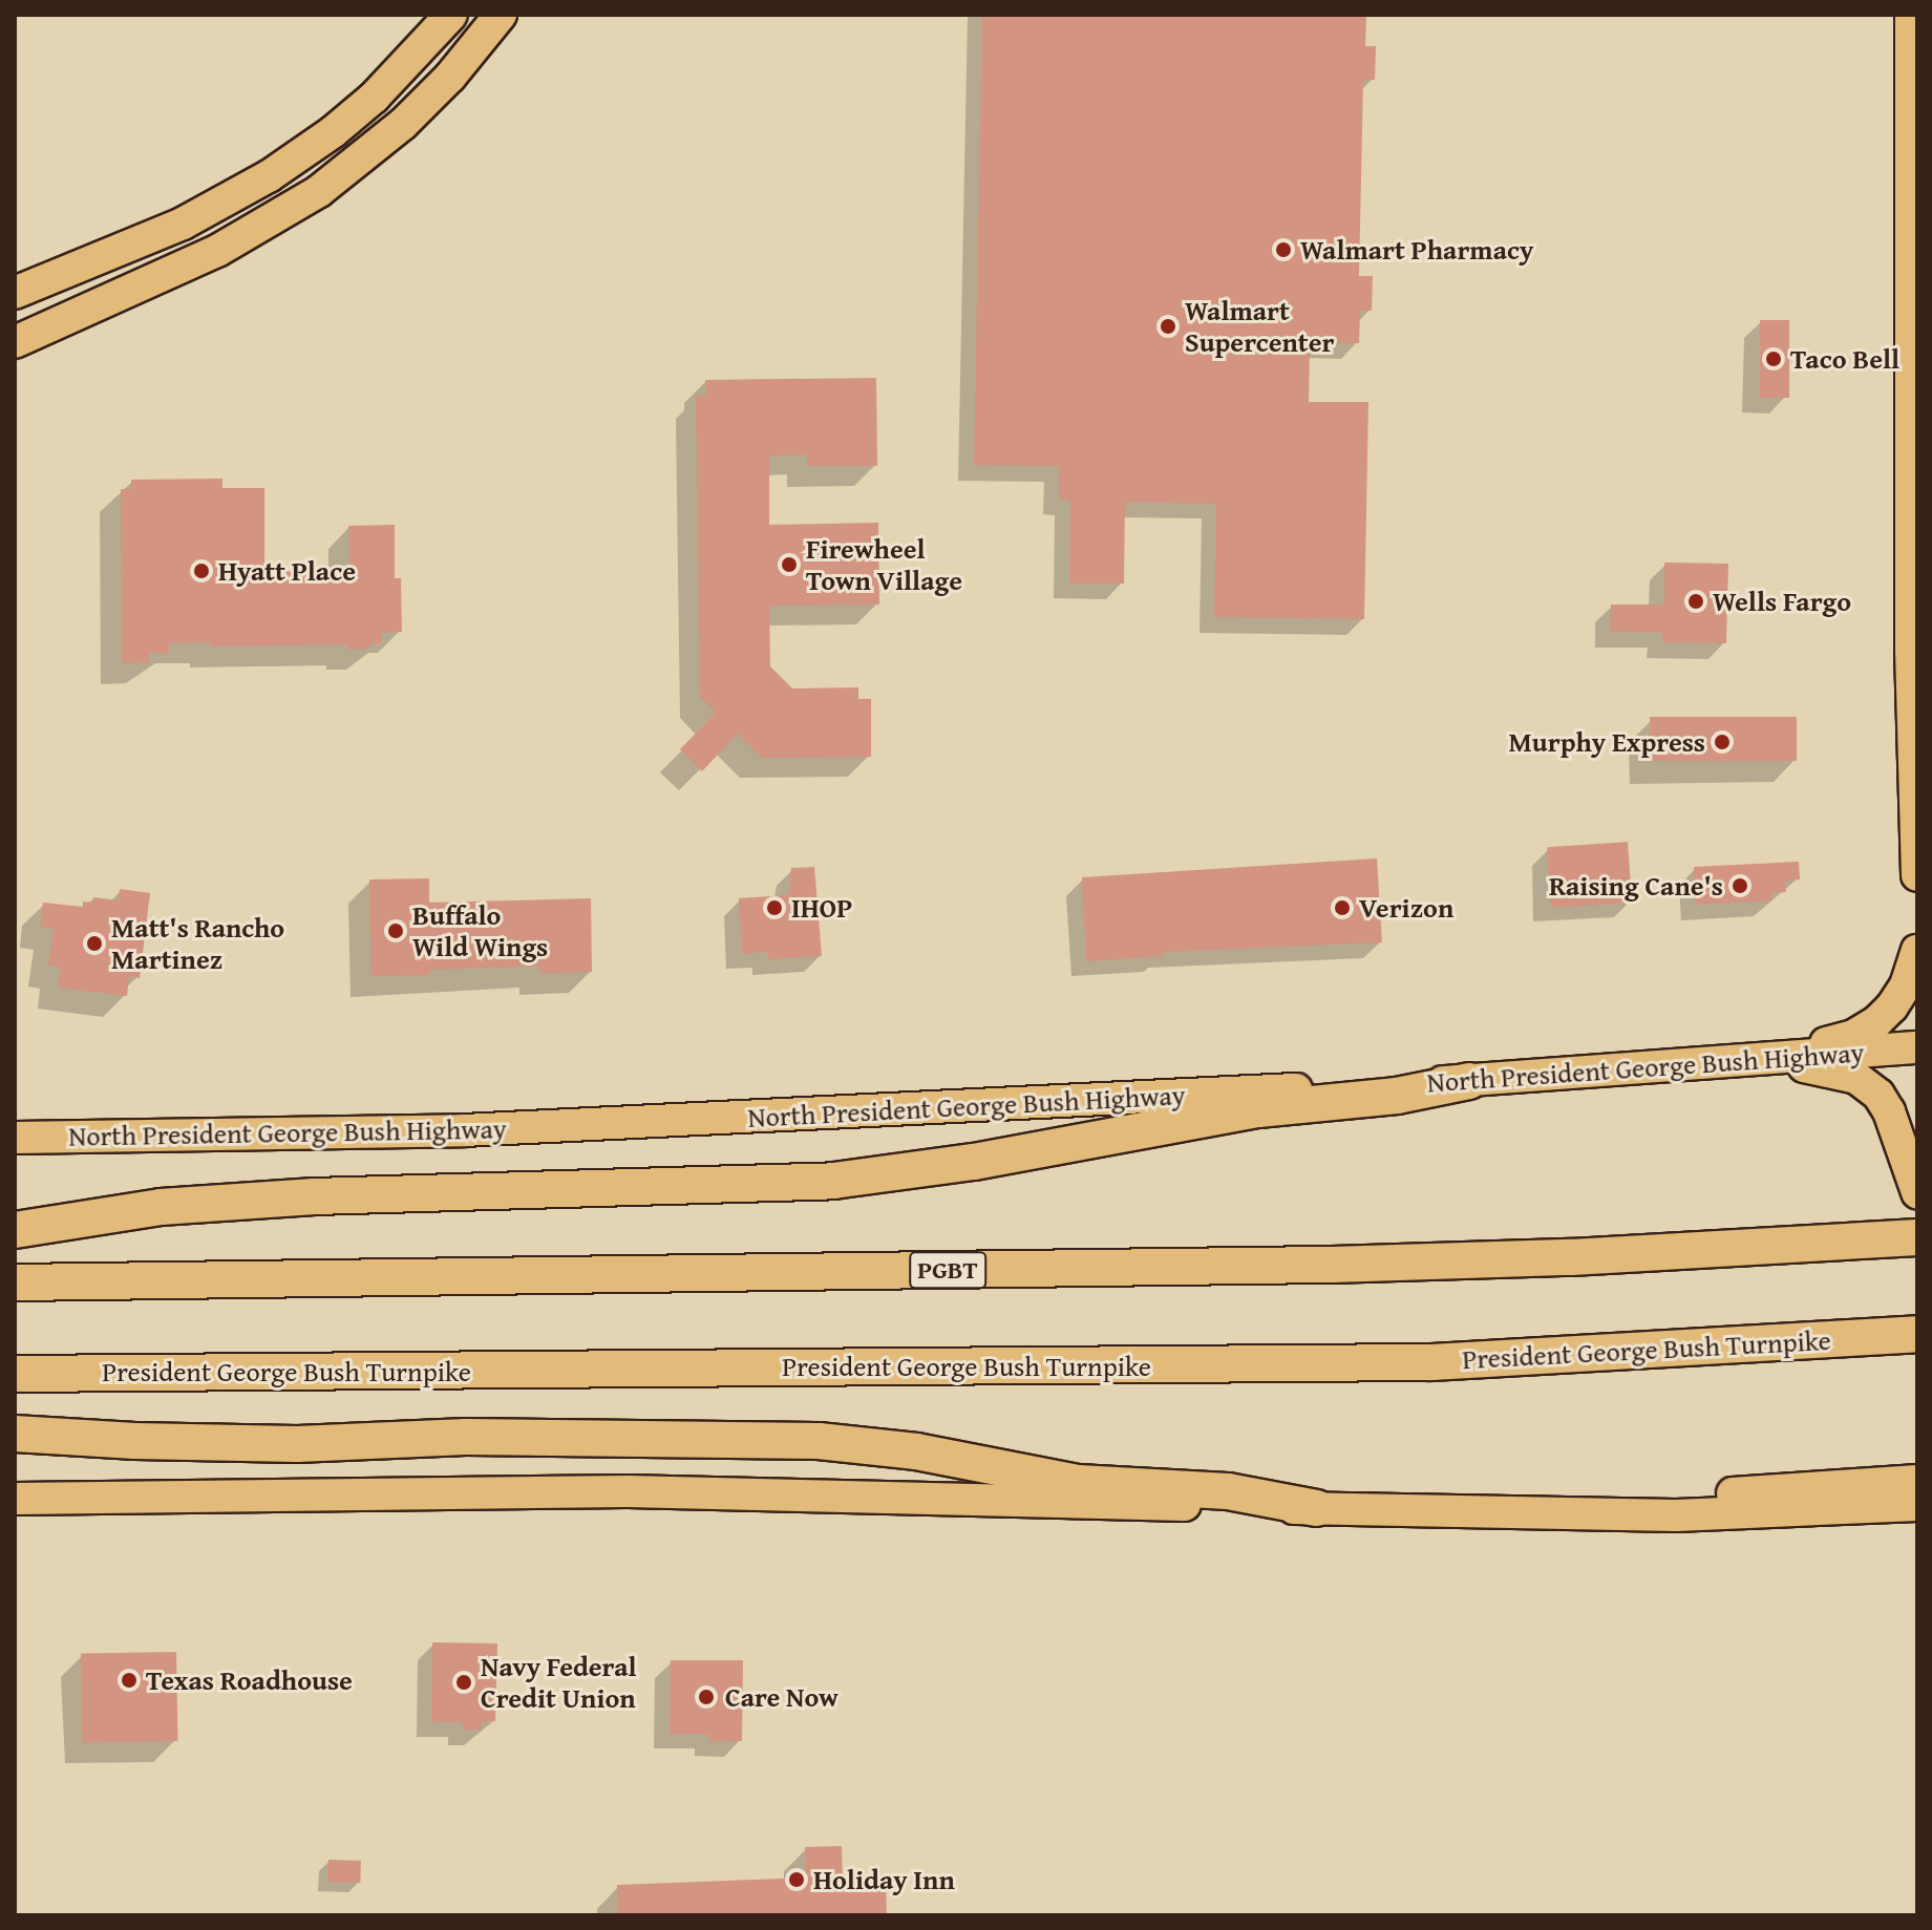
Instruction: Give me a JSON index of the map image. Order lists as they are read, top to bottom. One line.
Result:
{"streets":{"highway":["PGBT","President George Bush Turnpike"],"main road":["North President George Bush Highway"]},"places":["Walmart Pharmacy","Walmart Supercenter","Taco Bell","Firewheel Town Village","Hyatt Place","Wells Fargo","Murphy Express","Raising Cane's","IHOP","Verizon","Buffalo Wild Wings","Matt's Rancho Martinez","Texas Roadhouse","Navy Federal Credit Union","Care Now","Holiday Inn"]}
